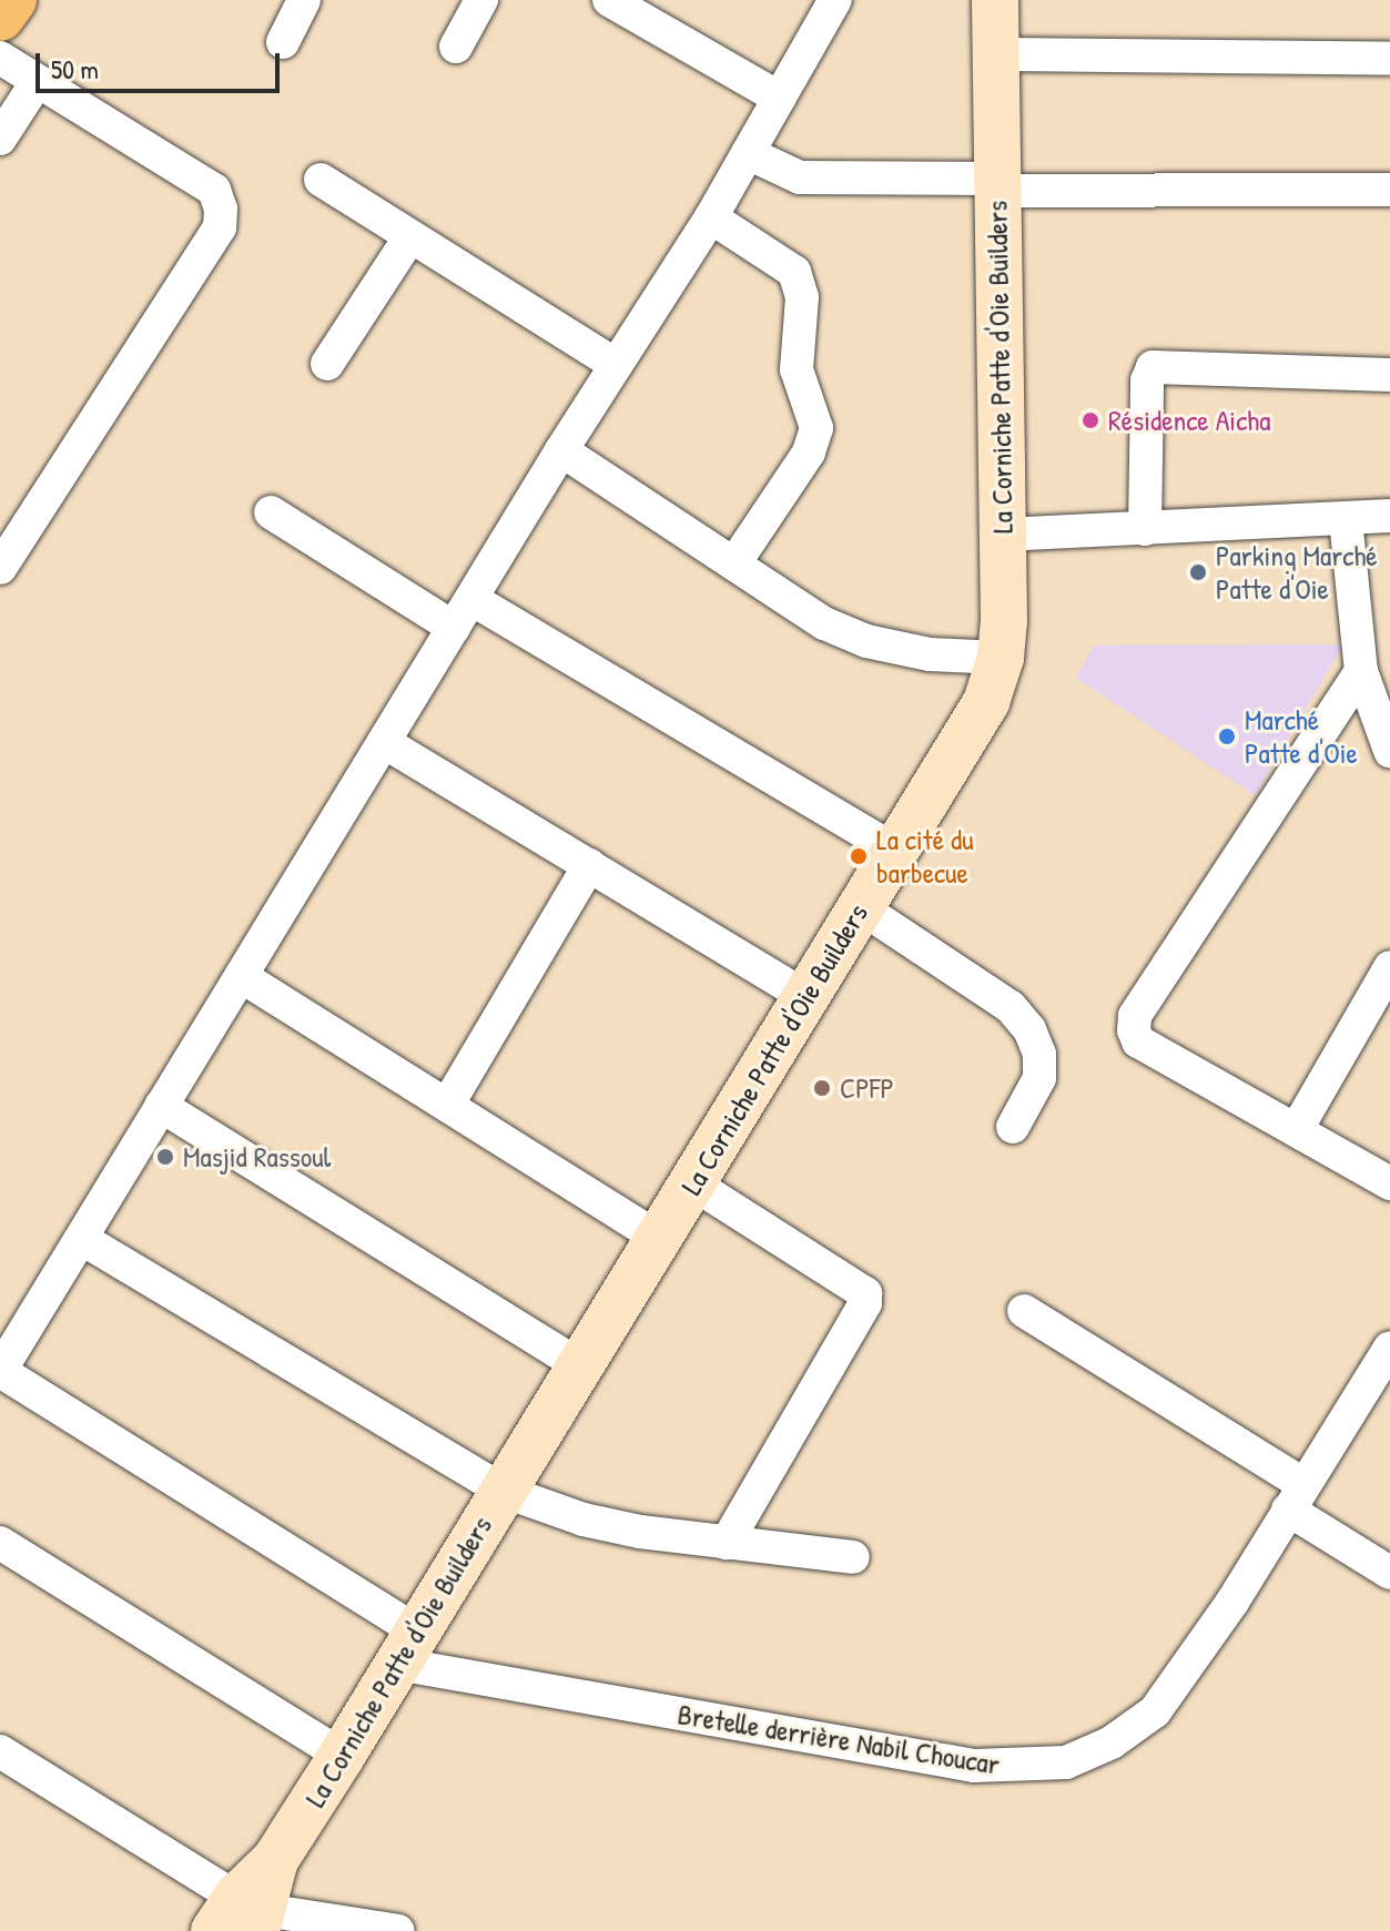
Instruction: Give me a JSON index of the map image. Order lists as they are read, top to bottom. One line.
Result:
{"streets":{"street":["La Corniche Patte d'Oie Builders","Bretelle derrière Nabil Choucar"]},"crossings":[["La Corniche Patte d'Oie Builders","Bretelle derrière Nabil Choucar"]],"places":["Résidence Aicha","Parking Marché Patte d'Oie","Marché Patte d'Oie","La cité du barbecue","CPFP","Masjid Rassoul"],"scale_bar":"50 m"}
